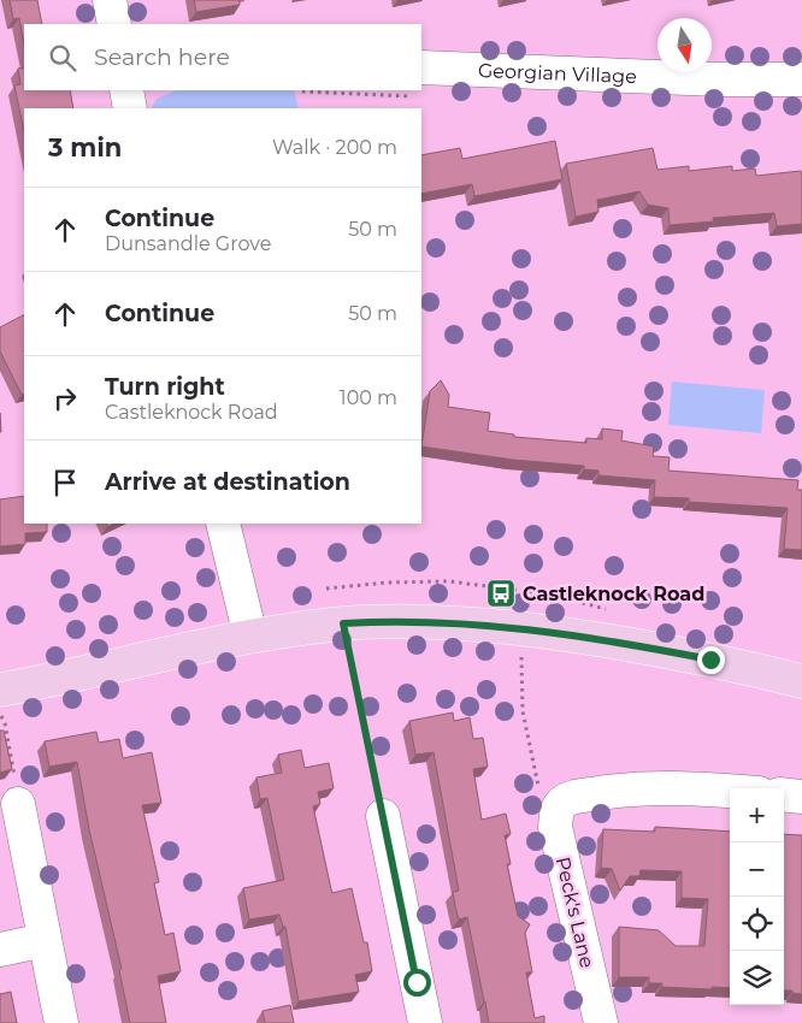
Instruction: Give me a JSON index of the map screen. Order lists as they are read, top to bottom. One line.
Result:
{"streets":{"street":["Georgian Village","Peck's Lane"]},"places":{"bus stop":["Castleknock Road"]},"north":"bottom","page":{"search":"Search here","heading":["3 min","Walk · 200 m"],"list":[["Continue","Dunsandle Grove","50 m"],["Continue","50 m"],["Turn right","Castleknock Road","100 m"],"Arrive at destination"],"map_buttons":["+","−"]}}
